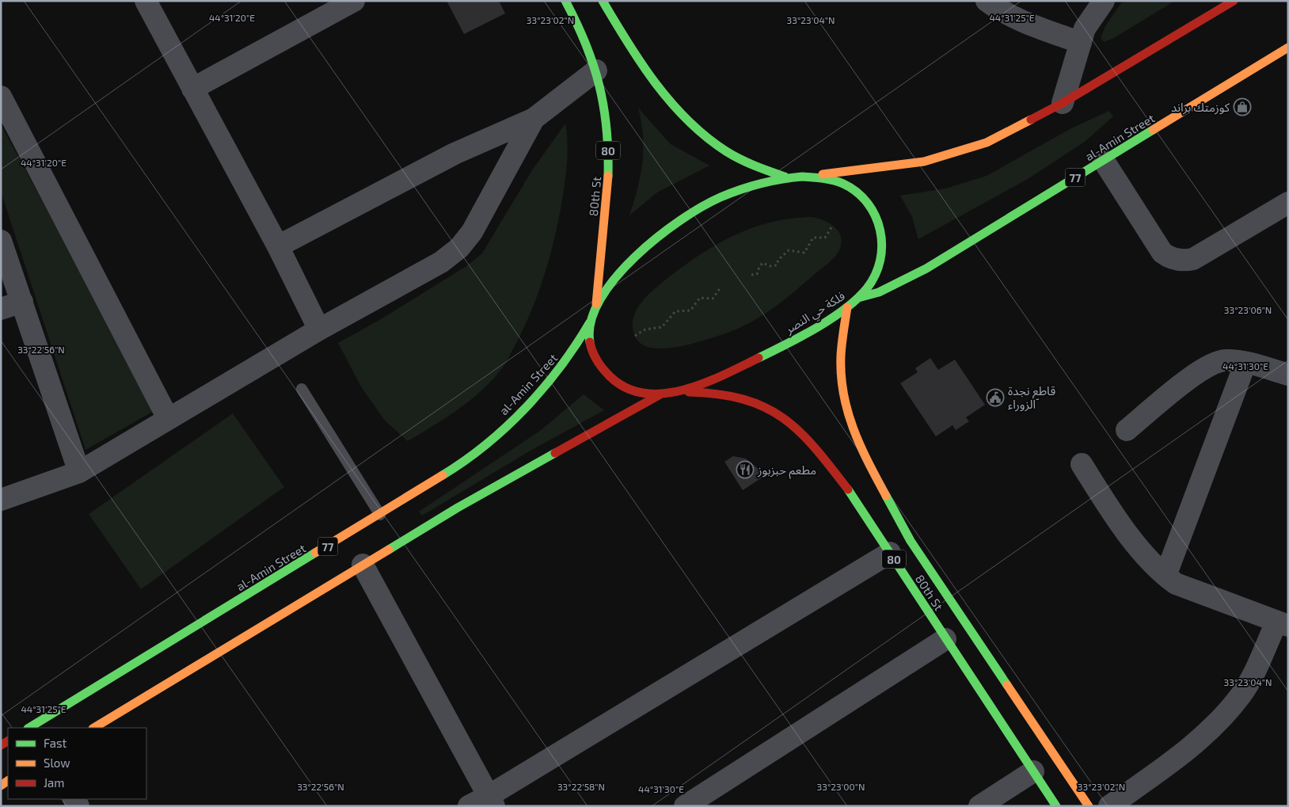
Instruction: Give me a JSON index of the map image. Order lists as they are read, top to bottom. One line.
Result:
{"streets":{"main road":["al-Amin Street","80","77","80th St","فلكة حي النصر"]},"crossings":[["al-Amin Street","فلكة حي النصر"],["80th St","فلكة حي النصر"]],"places":{"shop":["كوزمتك براند"],"public building":["قاطع نجدة الزوراء"],"restaurant":["مطعم حبزبوز"]},"legend":["Fast","Slow","Jam"],"coordinates":["44°31'20\"E","44°31'25\"E","33°23'02\"N","33°23'04\"N","33°23'06\"N","33°22'56\"N","44°31'30\"E","33°22'58\"N","33°23'00\"N"]}
